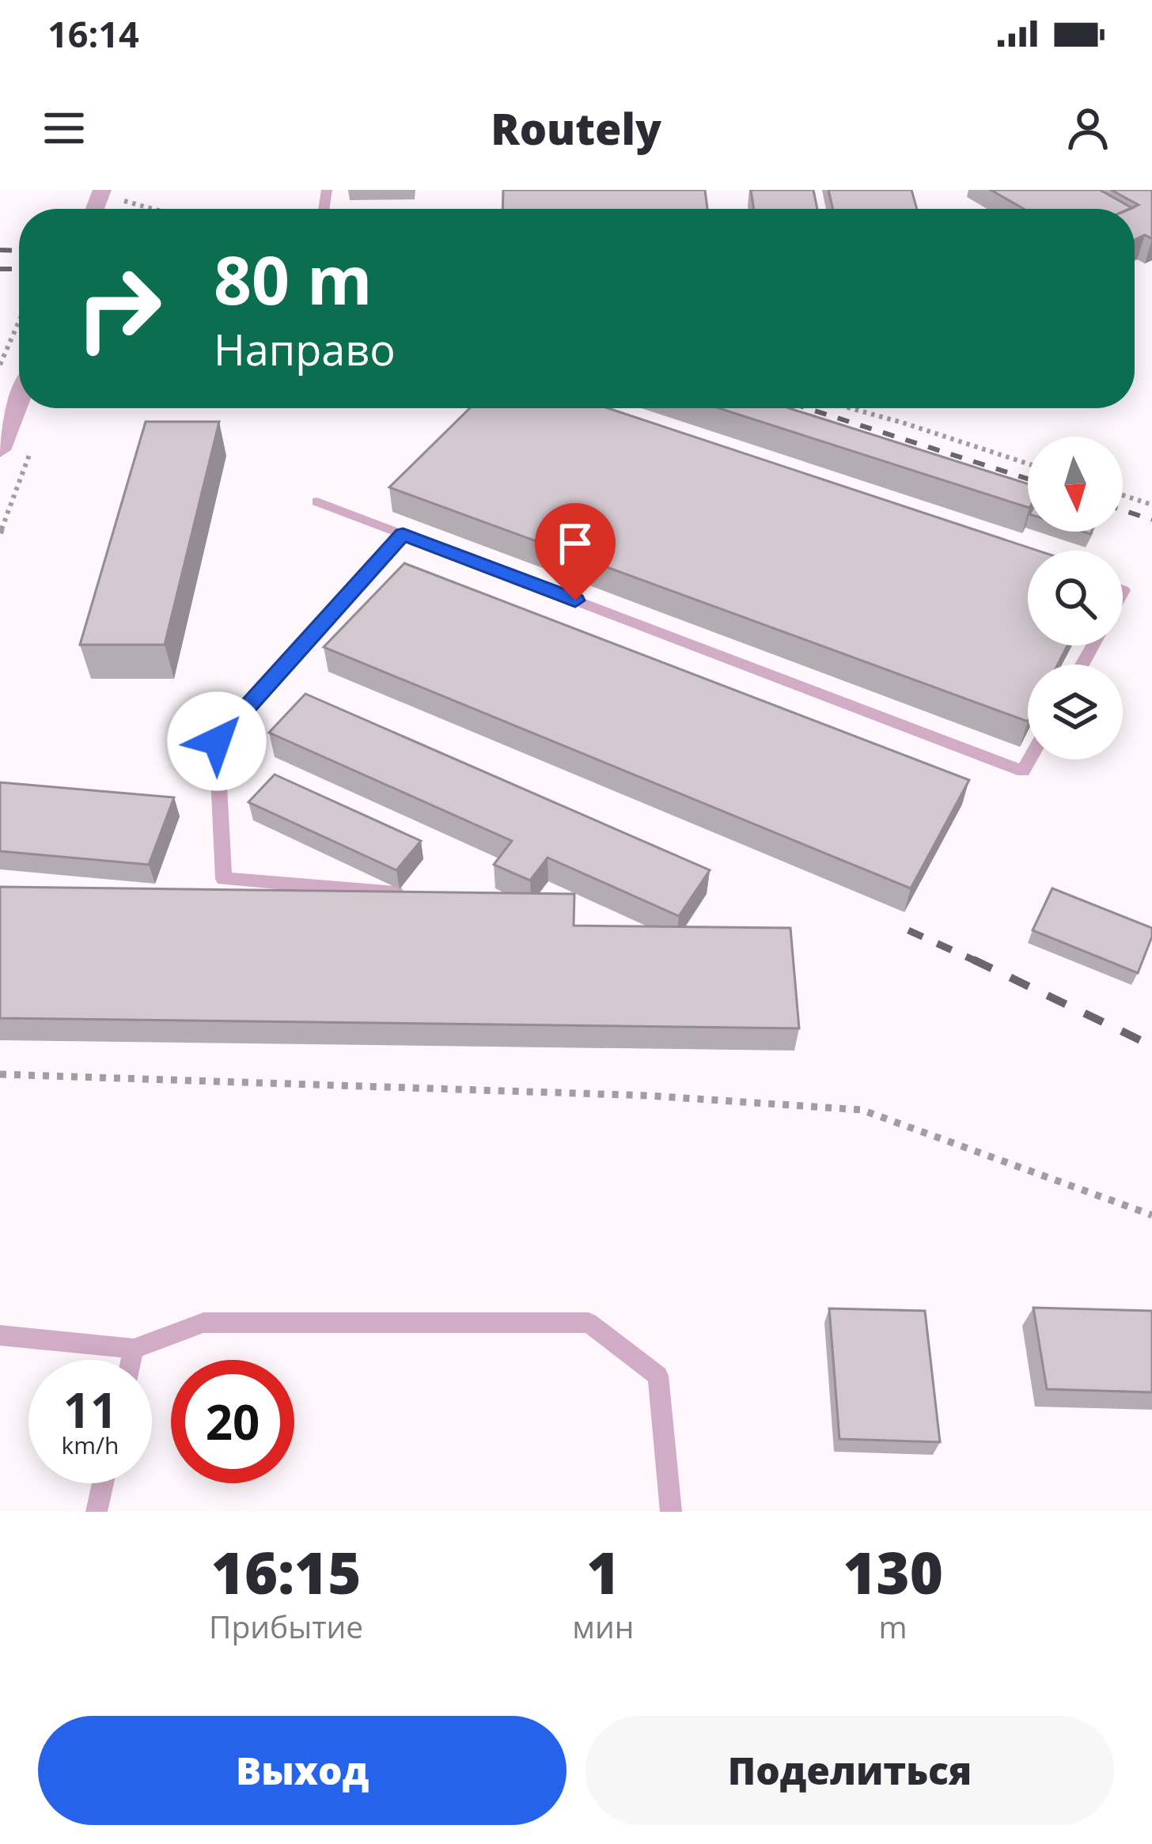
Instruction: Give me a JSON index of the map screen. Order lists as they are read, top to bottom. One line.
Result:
{"north":"bottom","page":{"status":"16:14","header":"Routely","turn":["80 m","Направо"],"speed":"11 km/h","limit":"20","eta":["16:15","Прибытие","1","мин","130","m"],"buttons":["Выход","Поделиться"]}}
